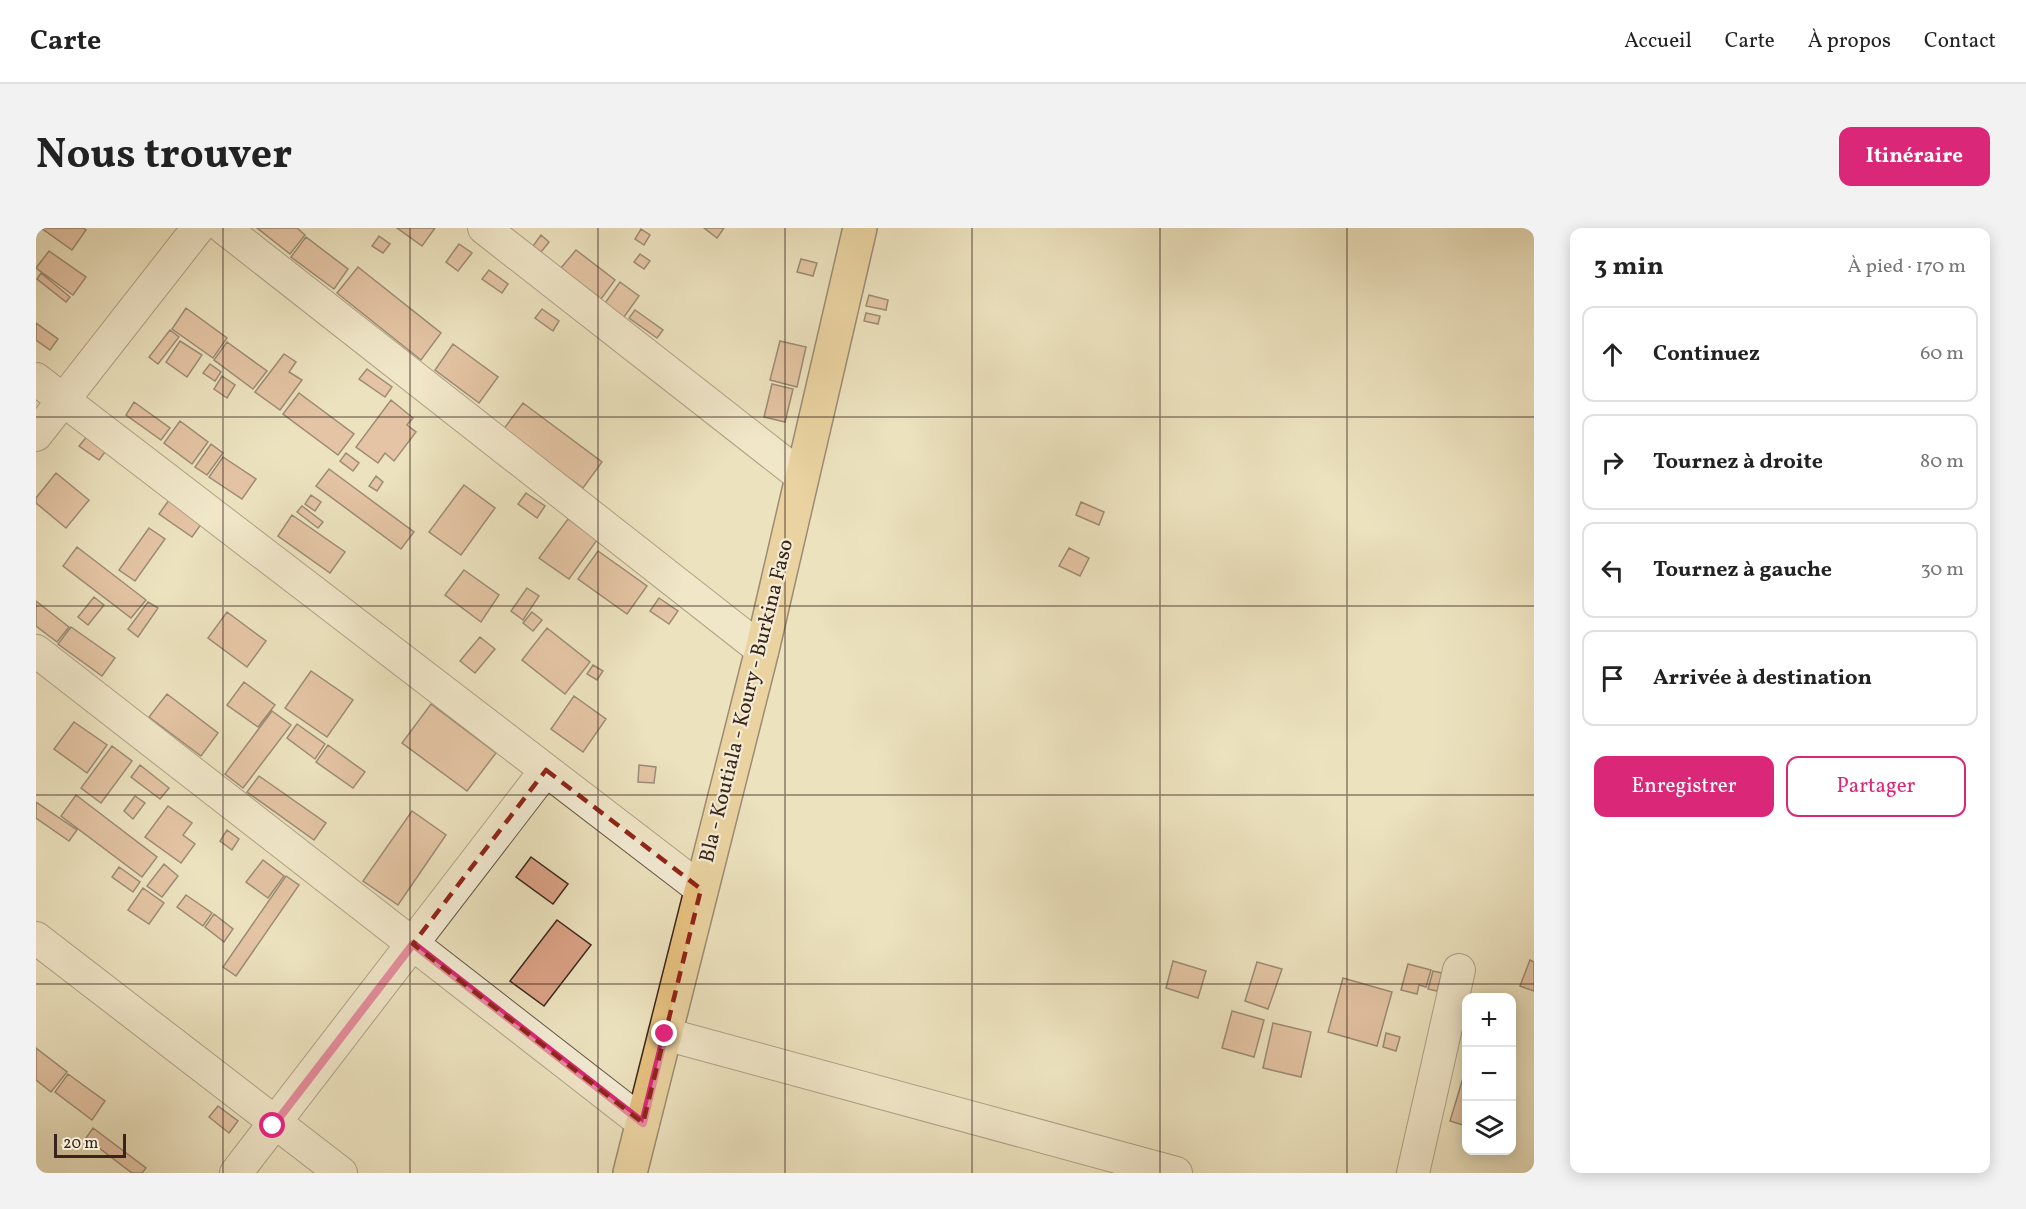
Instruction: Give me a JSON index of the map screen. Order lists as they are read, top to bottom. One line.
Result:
{"streets":{"main road":["Bla - Koutiala - Koury - Burkina Faso"]},"scale_bar":"20 m","page":{"header":"Carte","nav":["Accueil","Carte","À propos","Contact"],"title":"Nous trouver","buttons":["Itinéraire",["Enregistrer","Partager"]],"heading":["3 min","À pied · 170 m"],"list":[["Continuez","60 m"],["Tournez à droite","80 m"],["Tournez à gauche","30 m"],"Arrivée à destination"],"map_buttons":["+","−"],"scale":"20 m"}}
